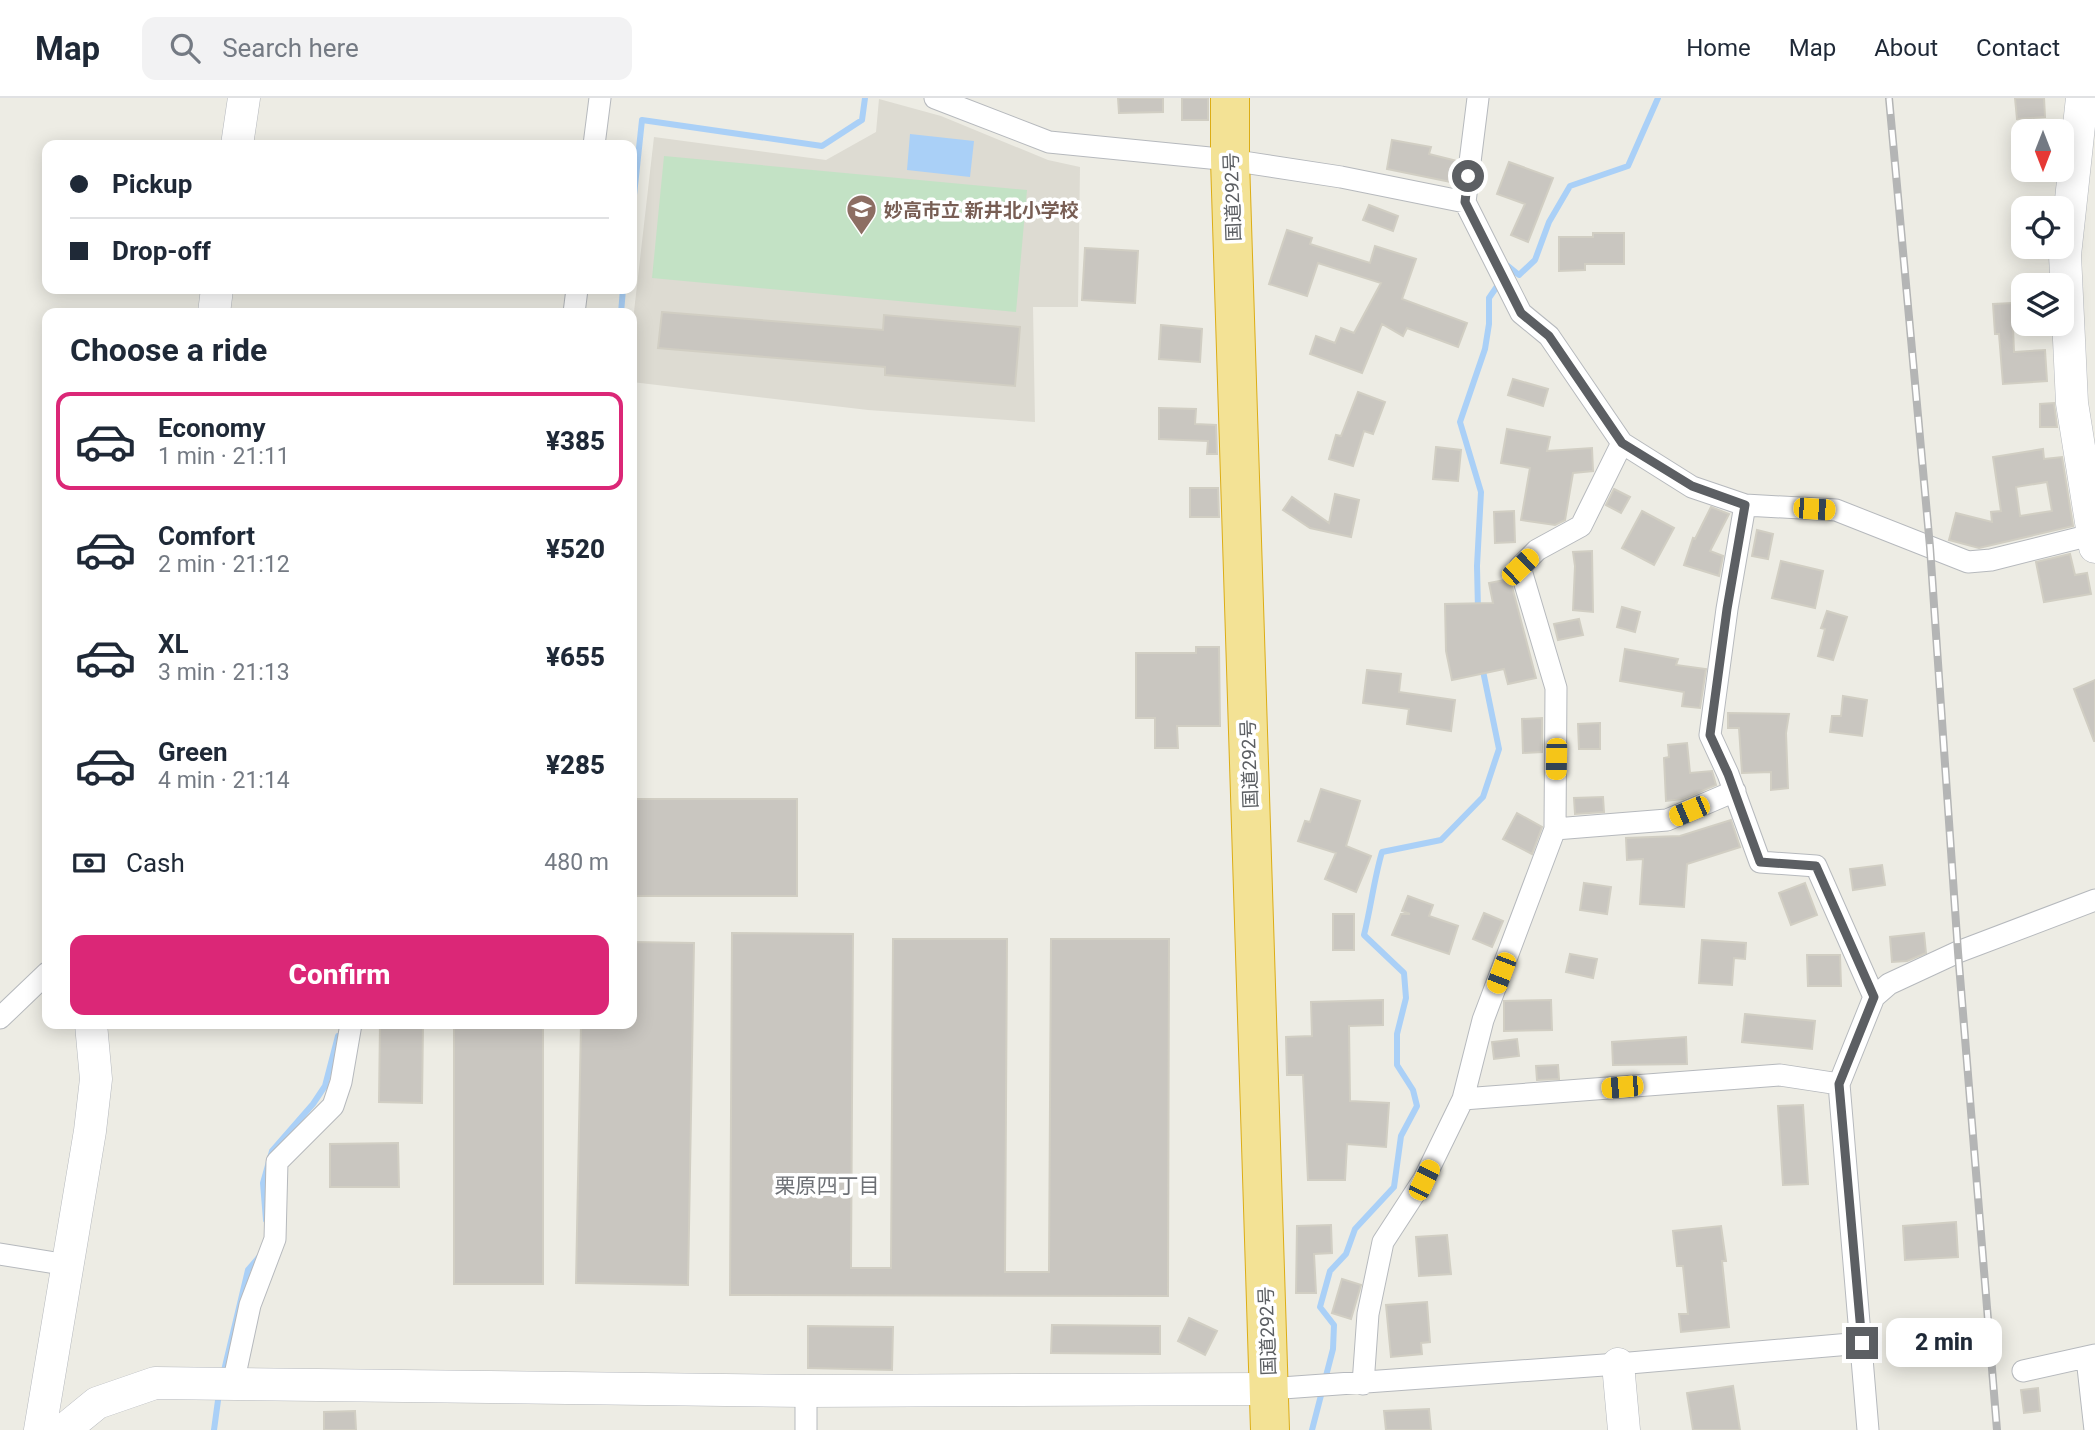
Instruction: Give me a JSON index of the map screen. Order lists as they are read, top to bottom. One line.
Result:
{"streets":{"highway":["国道292号"]},"districts":["栗原四丁目"],"places":{"school or university":["妙高市立 新井北小学校"]},"north":"bottom","page":{"header":"Map","search":"Search here","nav":["Home","Map","About","Contact"],"banner":["Pickup","Drop-off"],"heading":"Choose a ride","list":[{"name":"Economy","note":"1 min · 21:11","value":"¥385"},{"name":"Comfort","note":"2 min · 21:12","value":"¥520"},{"name":"XL","note":"3 min · 21:13","value":"¥655"},{"name":"Green","note":"4 min · 21:14","value":"¥285"}],"pay":["Cash","480 m"],"buttons":"Confirm","bubble":"2 min"}}
